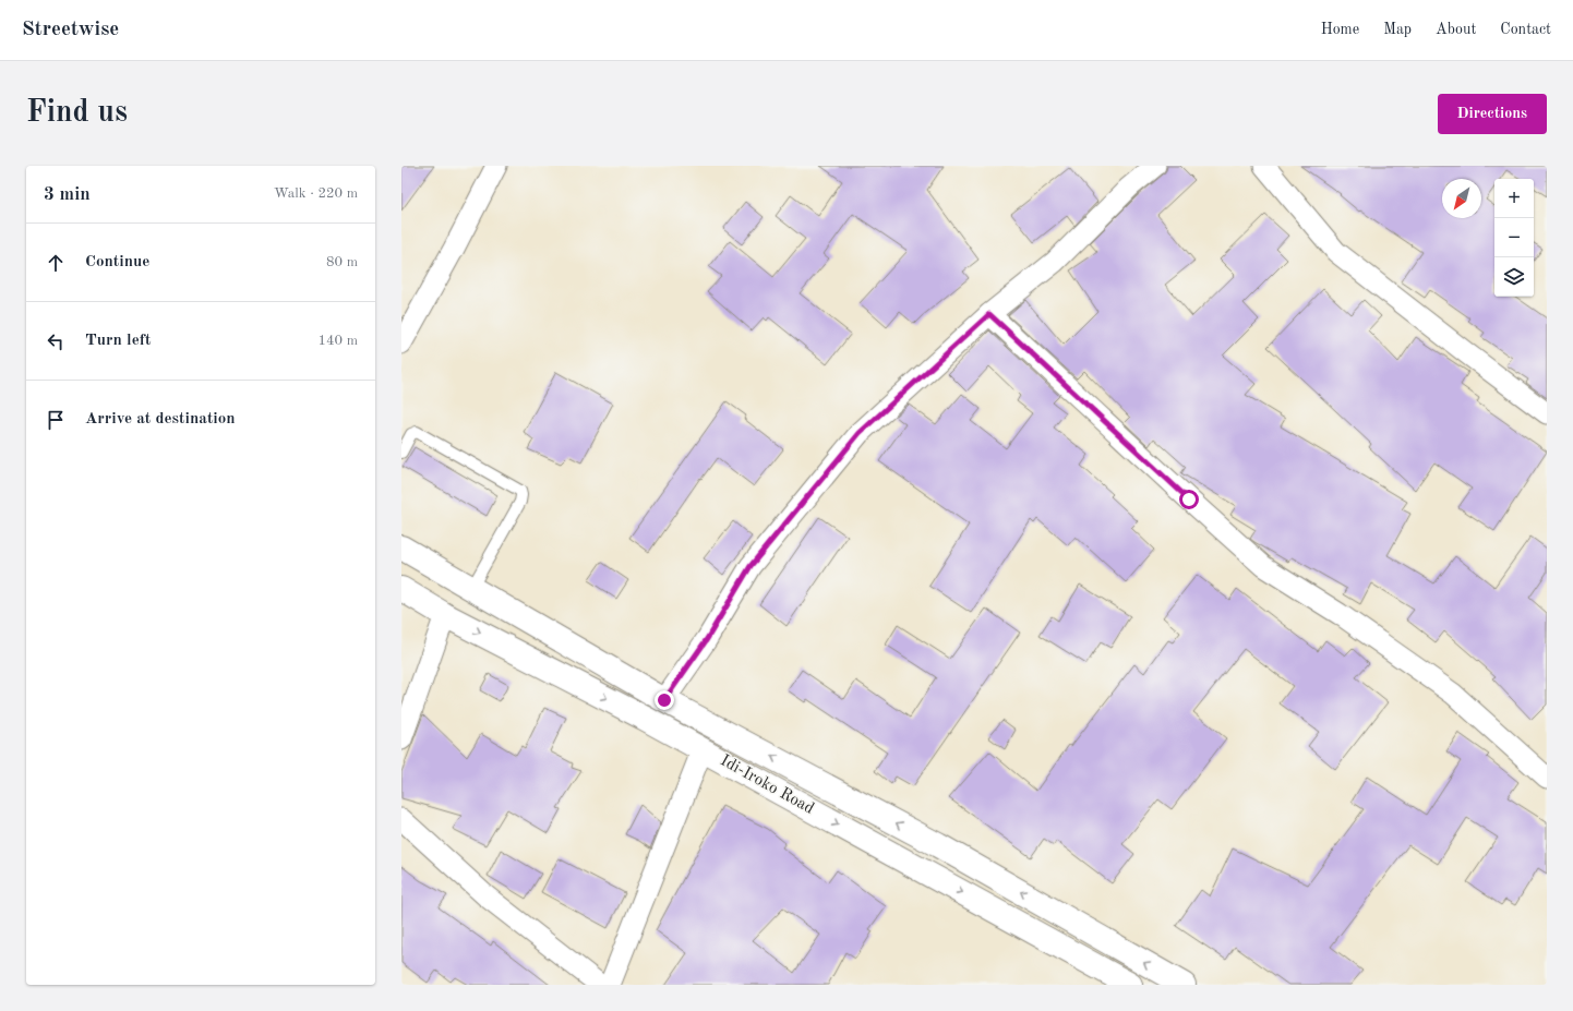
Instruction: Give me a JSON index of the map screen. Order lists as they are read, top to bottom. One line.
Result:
{"streets":{"highway":["Idi-Iroko Road"]},"north":"bottom left","page":{"header":"Streetwise","nav":["Home","Map","About","Contact"],"buttons":"Directions","title":"Find us","heading":["3 min","Walk · 220 m"],"map_buttons":["+","−"],"list":[["Continue","80 m"],["Turn left","140 m"],"Arrive at destination"]}}
